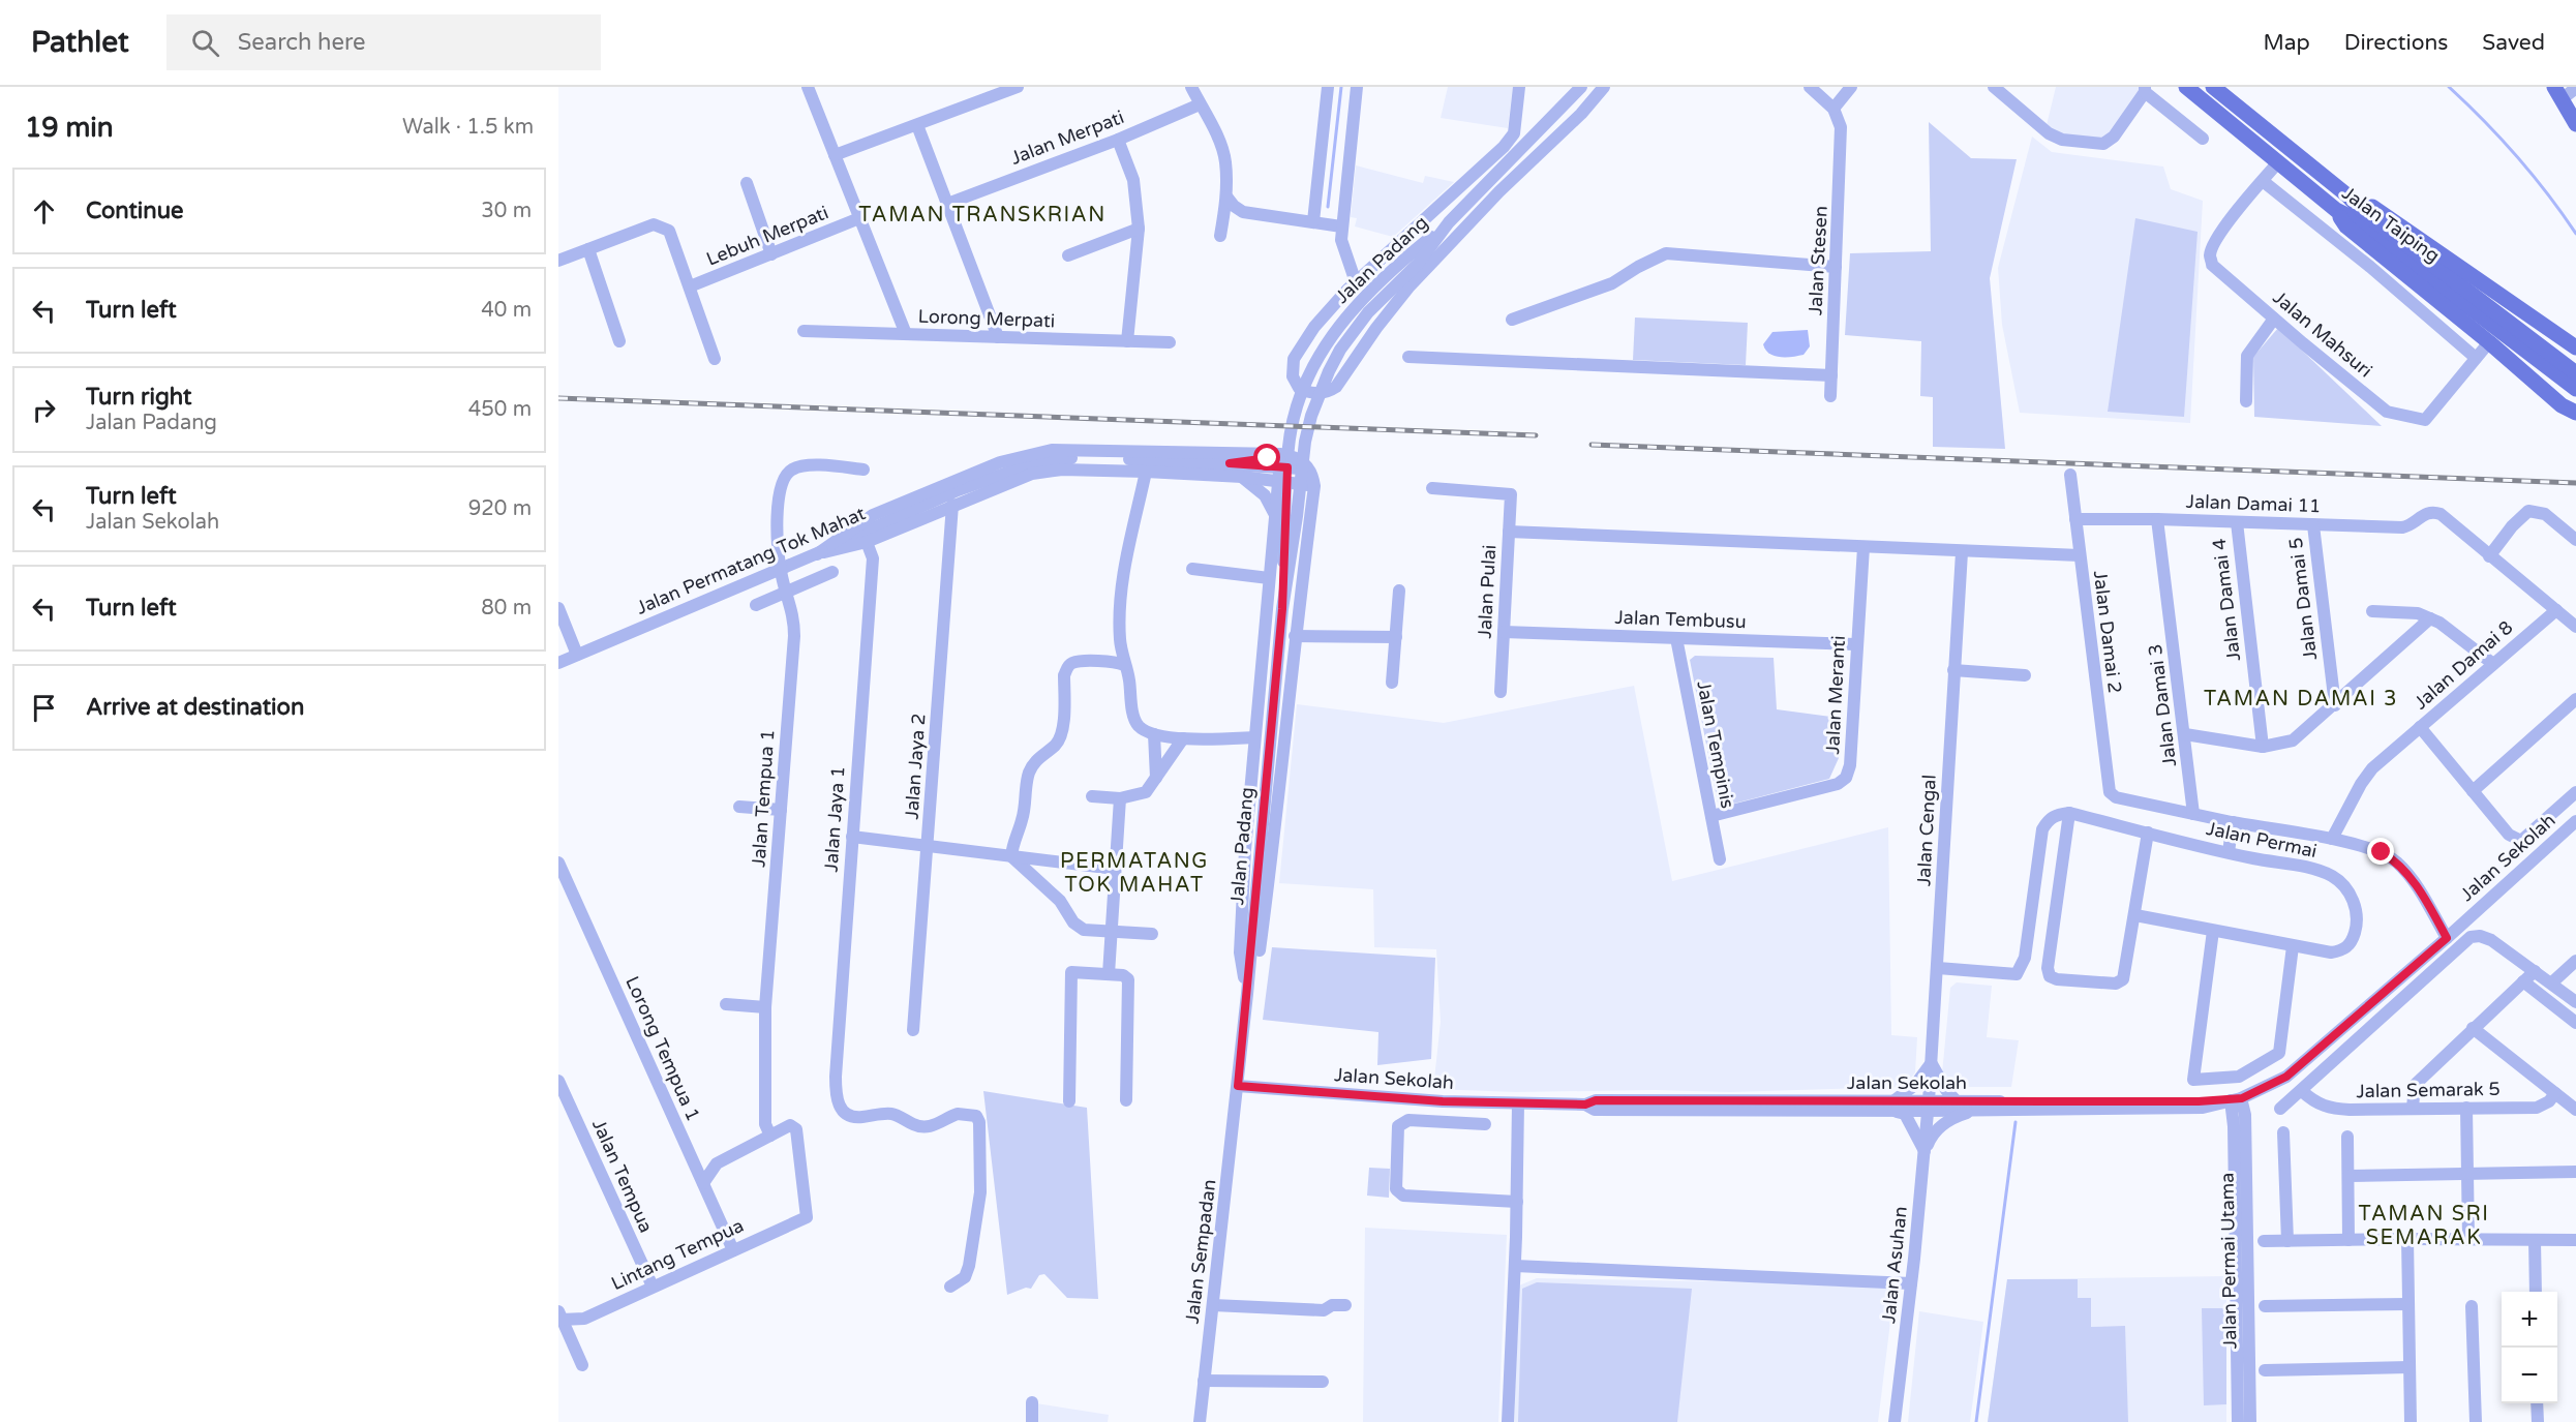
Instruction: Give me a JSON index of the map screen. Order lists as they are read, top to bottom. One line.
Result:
{"streets":{"main road":["Jalan Taiping"],"street":["Jalan Merpati","Lebuh Merpati","Jalan Padang","Jalan Stesen","Lorong Merpati","Jalan Mahsuri","Jalan Damai 11","Jalan Permatang Tok Mahat","Jalan Pulai","Jalan Damai 5","Jalan Damai 4","Jalan Tembusu","Jalan Damai 2","Jalan Damai 8","Jalan Meranti","Jalan Damai 3","Jalan Tempinis","Jalan Jaya 2","Jalan Tempua 1","Jalan Jaya 1","Jalan Cengal","Jalan Permai","Jalan Sekolah","Lorong Tempua 1","Jalan Semarak 5","Jalan Tempua","Jalan Sempadan","Lintang Tempua","Jalan Permai Utama","Jalan Asuhan"]},"crossings":[["Jalan Padang","Jalan Sekolah"],["Jalan Padang","Jalan Sempadan"],["Jalan Damai 11","Jalan Damai 5"],["Jalan Damai 11","Jalan Damai 4"],["Jalan Damai 11","Jalan Damai 2"],["Jalan Damai 11","Jalan Damai 3"],["Jalan Permatang Tok Mahat","Jalan Tempua 1"],["Jalan Pulai","Jalan Tembusu"],["Jalan Tembusu","Jalan Meranti"],["Jalan Tembusu","Jalan Tempinis"],["Jalan Damai 2","Jalan Damai 3"],["Jalan Meranti","Jalan Tempinis"],["Jalan Tempua 1","Lintang Tempua"],["Jalan Cengal","Jalan Permai"],["Jalan Cengal","Jalan Sekolah"],["Jalan Cengal","Jalan Asuhan"],["Jalan Sekolah","Jalan Sempadan"],["Jalan Sekolah","Jalan Permai Utama"],["Jalan Sekolah","Jalan Asuhan"],["Lorong Tempua 1","Lintang Tempua"],["Jalan Tempua","Lintang Tempua"]],"districts":["TAMAN TRANSKRIAN","TAMAN DAMAI 3","PERMATANG TOK MAHAT","TAMAN SRI SEMARAK"],"page":{"header":"Pathlet","search":"Search here","nav":["Map","Directions","Saved"],"heading":["19 min","Walk · 1.5 km"],"list":[["Continue","30 m"],["Turn left","40 m"],["Turn right","Jalan Padang","450 m"],["Turn left","Jalan Sekolah","920 m"],["Turn left","80 m"],"Arrive at destination"],"map_buttons":["+","−"]}}
